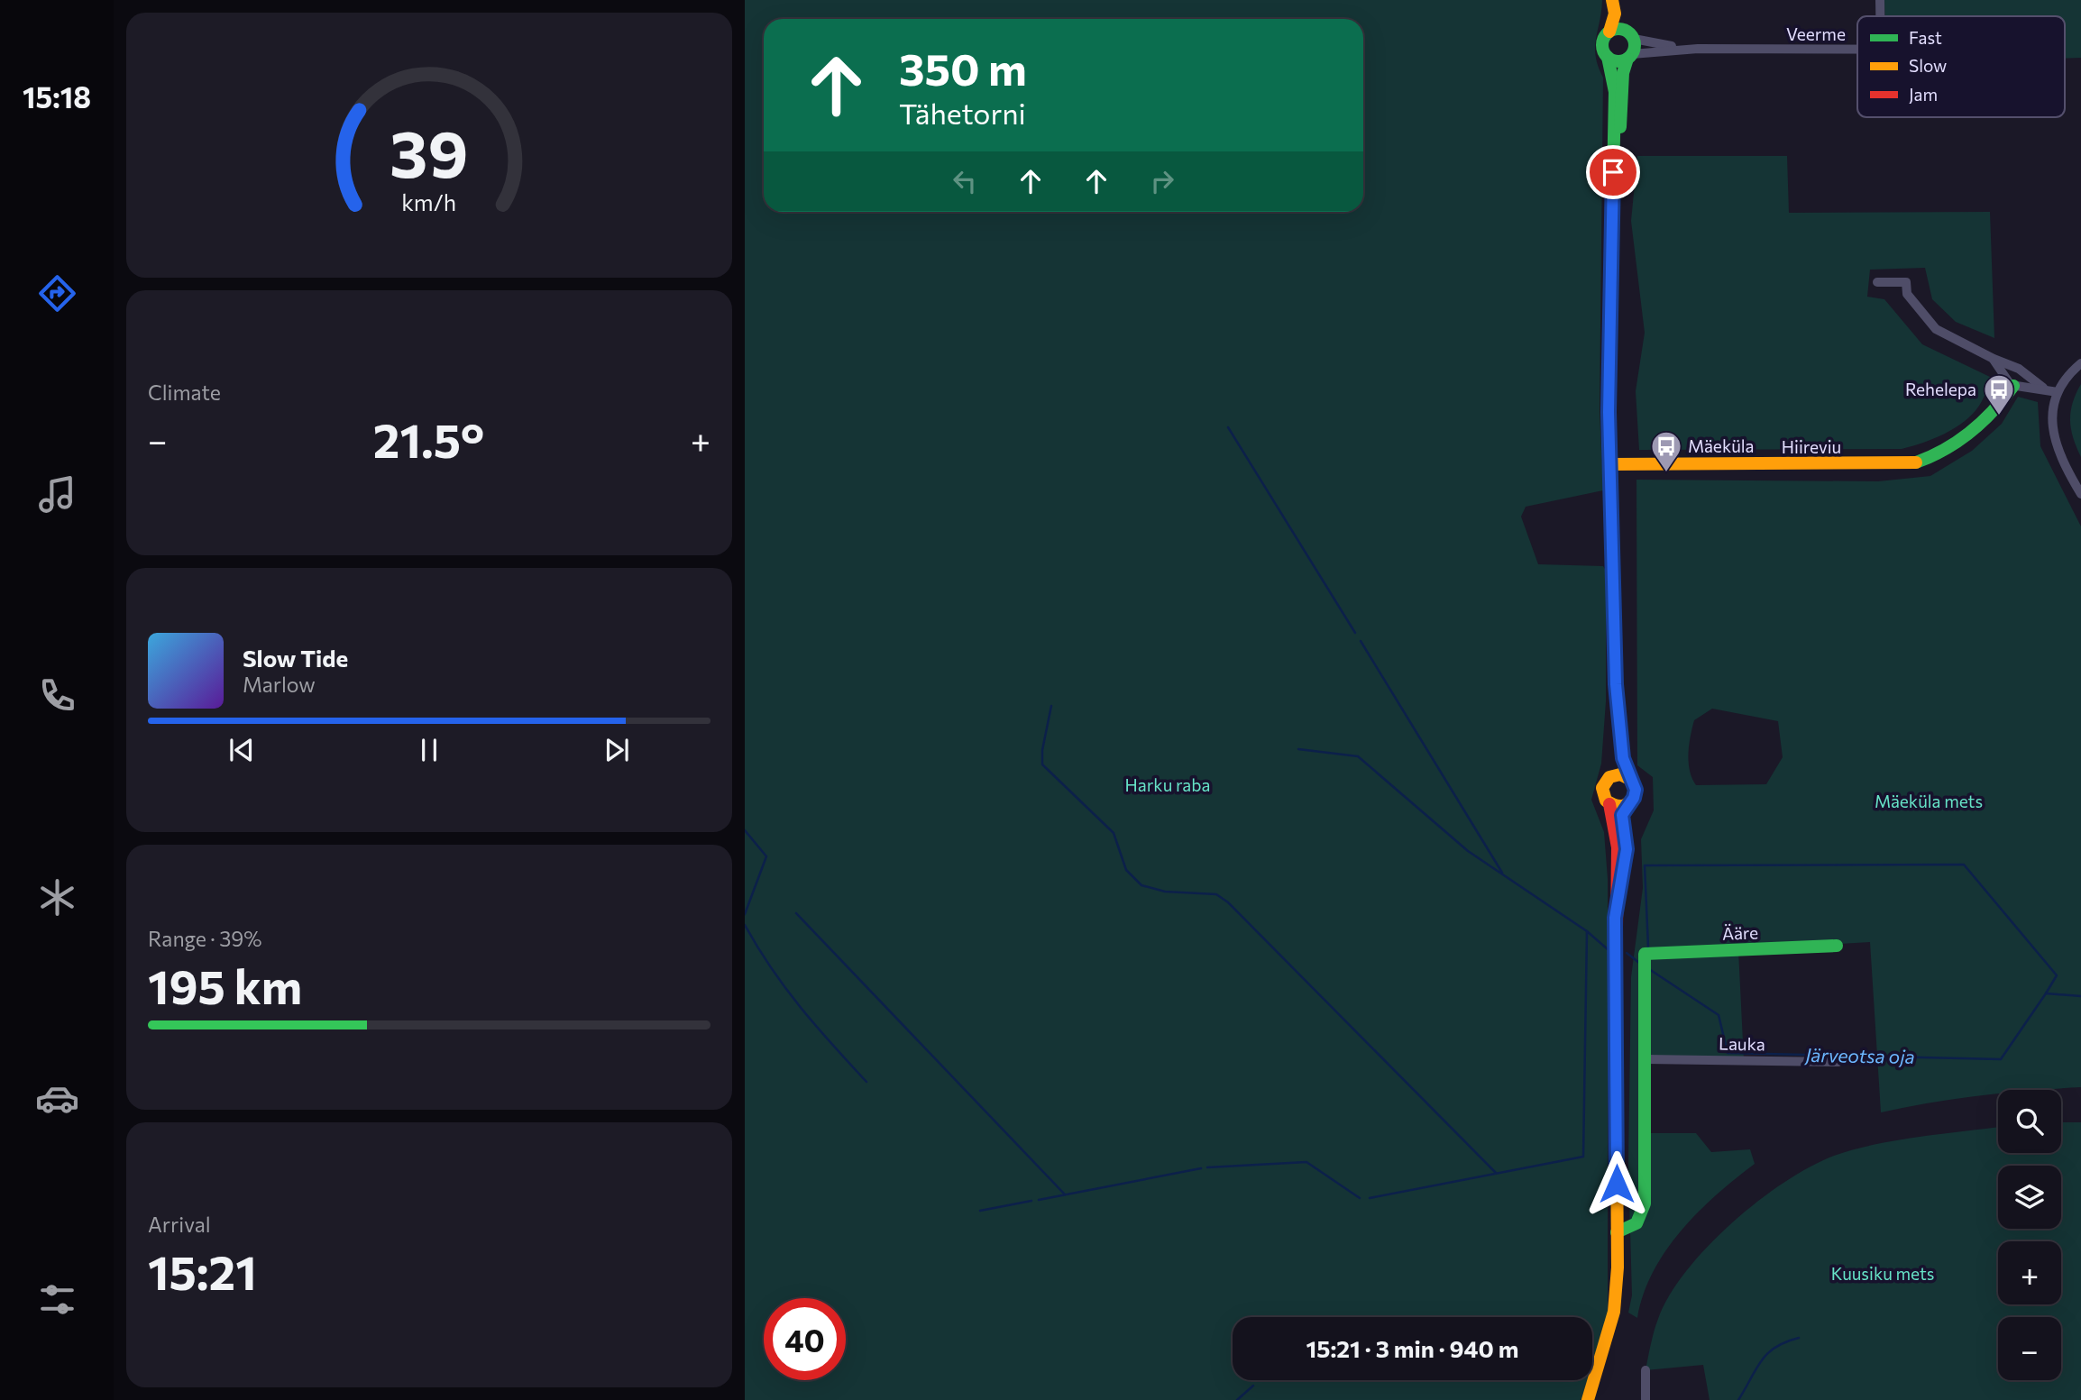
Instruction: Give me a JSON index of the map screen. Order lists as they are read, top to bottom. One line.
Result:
{"streets":{"street":["Veerme","Hiireviu","Ääre","Lauka"]},"crossings":[["Ääre","Lauka"]],"water":["Järveotsa oja"],"parks":["Harku raba","Mäeküla mets","Kuusiku mets"],"places":{"bus stop":["Rehelepa","Mäeküla"]},"legend":["Fast","Slow","Jam"],"page":{"tabs":"15:18","turn":["350 m","Tähetorni"],"tile":["Climate",["Range · 39%","195 km"],["Arrival","15:21"]],"heat":["−","21.5°","+"],"song":["Slow Tide","Marlow"],"map_buttons":["+","−"],"limit":"40","trip":"15:21 · 3 min · 940 m","gauge":["39","km/h"]}}
